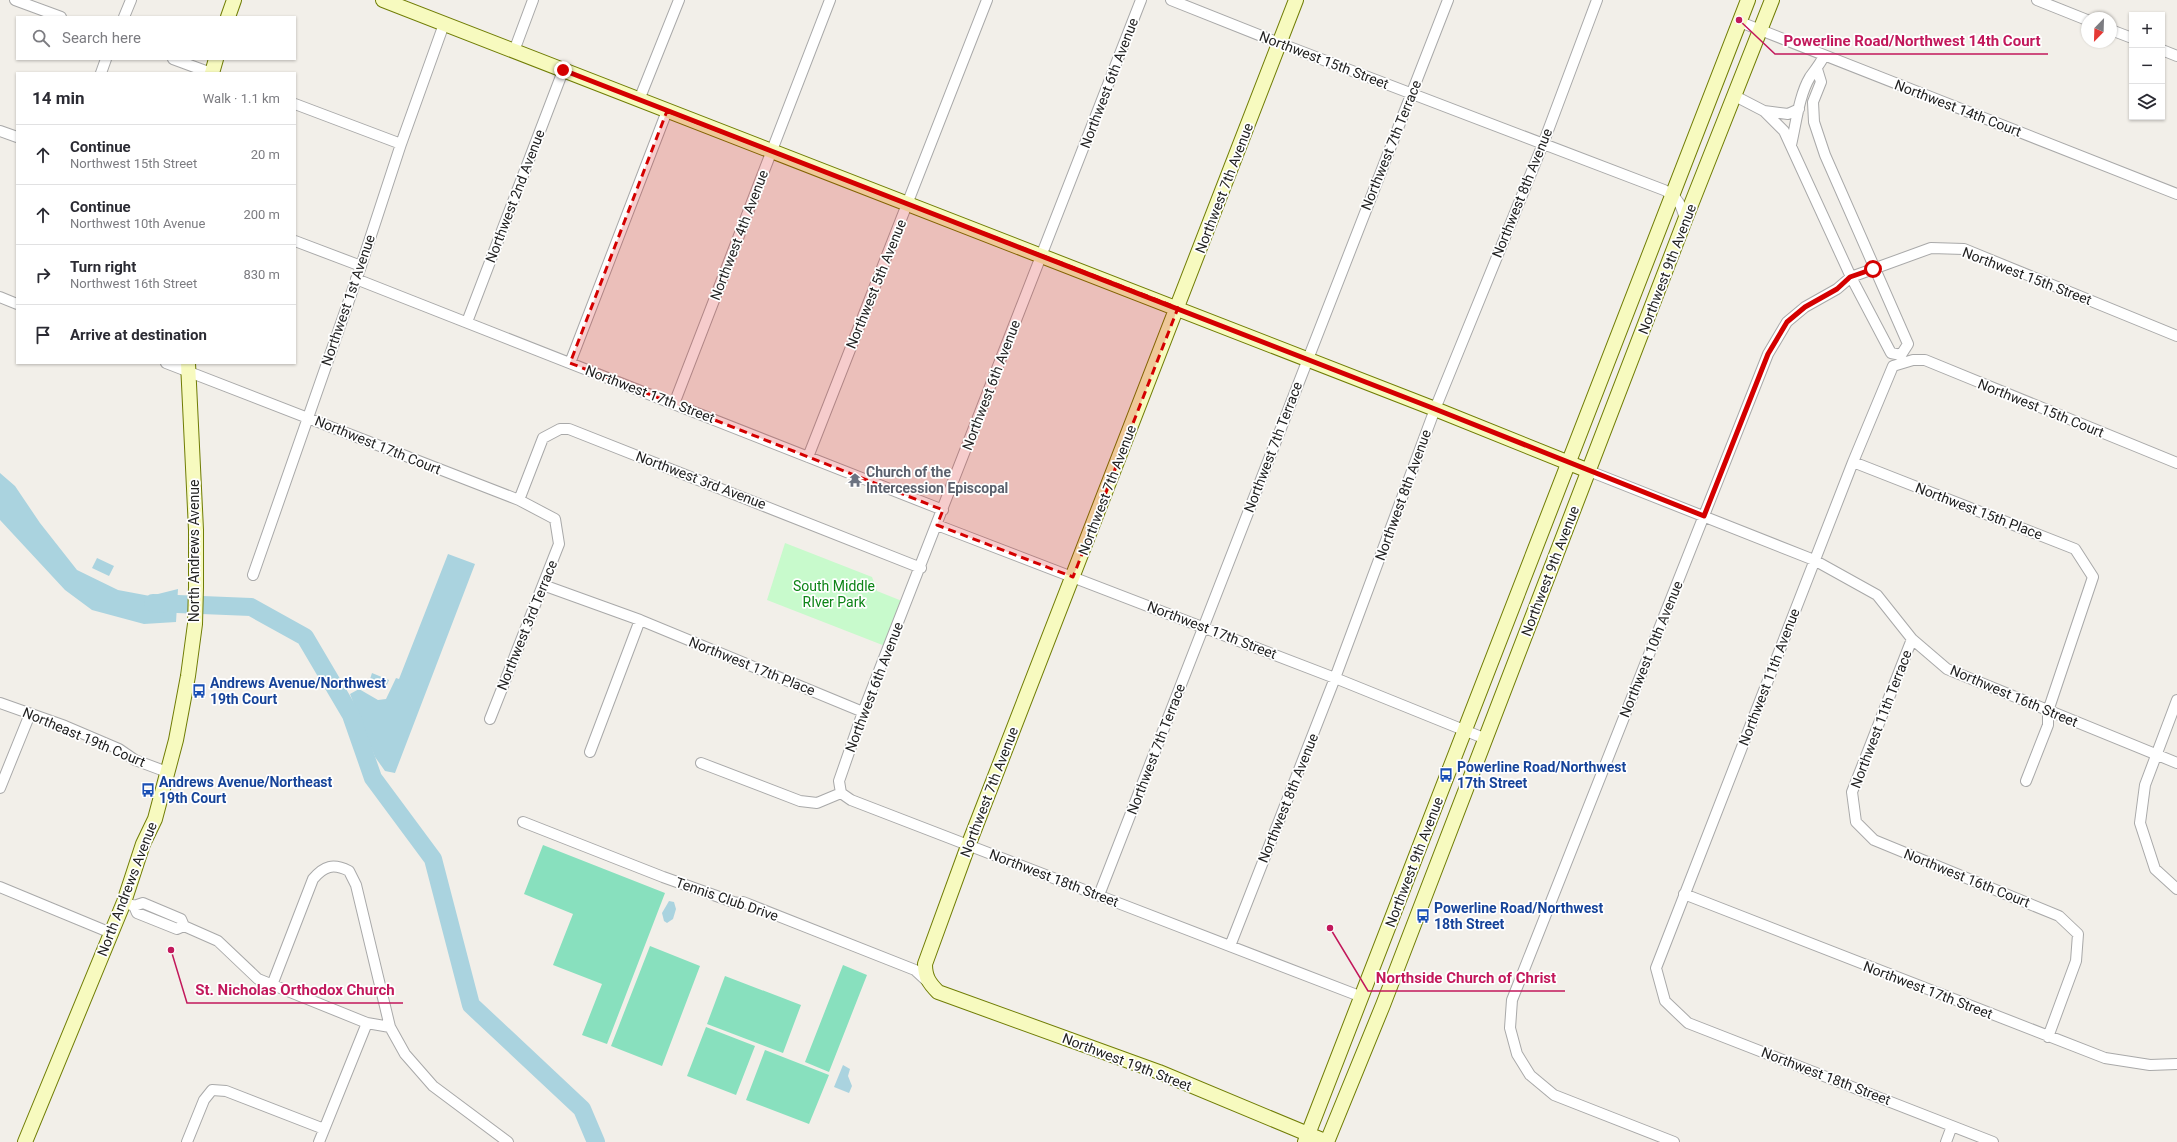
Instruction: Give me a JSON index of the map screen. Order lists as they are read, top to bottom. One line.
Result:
{"streets":{"main road":["Northwest 7th Avenue","Northwest 9th Avenue","North Andrews Avenue","Northwest 16th Street","Northwest 19th Street"],"street":["Northwest 15th Street","Northwest 6th Avenue","Northwest 14th Court","Northwest 7th Terrace","Northwest 8th Avenue","Northwest 2nd Avenue","Northwest 4th Avenue","Northwest 5th Avenue","Northwest 1st Avenue","Northwest 17th Street","Northwest 15th Court","Northwest 17th Court","Northwest 3rd Avenue","Northwest 15th Place","Northwest 3rd Terrace","Northwest 10th Avenue","Northwest 17th Place","Northwest 11th Avenue","Northwest 11th Terrace","Northeast 19th Court","Northwest 18th Street","Northwest 16th Court","Tennis Club Drive"]},"crossings":[["Northwest 15th Street","Northwest 7th Terrace"],["Northwest 15th Street","Northwest 7th Avenue"],["Northwest 15th Street","Northwest 8th Avenue"],["Northwest 15th Street","Northwest 9th Avenue"],["Northwest 15th Street","Northwest 10th Avenue"],["Northwest 6th Avenue","Northwest 17th Street"],["Northwest 6th Avenue","Northwest 3rd Avenue"],["Northwest 6th Avenue","Northwest 17th Place"],["Northwest 6th Avenue","Northwest 16th Street"],["Northwest 6th Avenue","Northwest 18th Street"],["Northwest 14th Court","Northwest 9th Avenue"],["Northwest 7th Terrace","Northwest 17th Street"],["Northwest 7th Terrace","Northwest 16th Street"],["Northwest 7th Terrace","Northwest 18th Street"],["Northwest 7th Avenue","Northwest 17th Street"],["Northwest 7th Avenue","Northwest 16th Street"],["Northwest 7th Avenue","Northwest 18th Street"],["Northwest 7th Avenue","Tennis Club Drive"],["Northwest 7th Avenue","Northwest 19th Street"],["Northwest 8th Avenue","Northwest 17th Street"],["Northwest 8th Avenue","Northwest 16th Street"],["Northwest 8th Avenue","Northwest 18th Street"],["Northwest 2nd Avenue","Northwest 17th Street"],["Northwest 2nd Avenue","Northwest 16th Street"],["Northwest 4th Avenue","Northwest 17th Street"],["Northwest 4th Avenue","Northwest 16th Street"],["Northwest 9th Avenue","Northwest 17th Street"],["Northwest 9th Avenue","Northwest 16th Street"],["Northwest 9th Avenue","Northwest 18th Street"],["Northwest 9th Avenue","Northwest 19th Street"],["Northwest 5th Avenue","Northwest 17th Street"],["Northwest 5th Avenue","Northwest 16th Street"],["Northwest 1st Avenue","Northwest 17th Street"],["Northwest 1st Avenue","Northwest 17th Court"],["Northwest 1st Avenue","Northwest 16th Street"],["Northwest 17th Street","Northwest 11th Avenue"],["Northwest 17th Street","Northwest 16th Court"],["Northwest 15th Court","Northwest 11th Avenue"],["Northwest 17th Court","Northwest 3rd Avenue"],["Northwest 17th Court","North Andrews Avenue"],["Northwest 17th Court","Northwest 3rd Terrace"],["Northwest 15th Place","Northwest 11th Avenue"],["Northwest 15th Place","Northwest 16th Street"],["North Andrews Avenue","Northeast 19th Court"],["Northwest 3rd Terrace","Northwest 17th Place"],["Northwest 10th Avenue","Northwest 16th Street"],["Northwest 11th Avenue","Northwest 16th Street"],["Northwest 11th Avenue","Northwest 18th Street"],["Northwest 16th Street","Northwest 11th Terrace"],["Northwest 11th Terrace","Northwest 16th Court"],["Tennis Club Drive","Northwest 19th Street"]],"parks":["South Middle RIver Park"],"places":{"other":["Powerline Road/Northwest 14th Court","Northside Church of Christ","St. Nicholas Orthodox Church"],"temple":["Church of the Intercession Episcopal"],"bus stop":["Andrews Avenue/Northwest 19th Court","Powerline Road/Northwest 17th Street","Andrews Avenue/Northeast 19th Court","Powerline Road/Northwest 18th Street"]},"north":"bottom left","page":{"map_buttons":["+","−"],"search":"Search here","heading":["14 min","Walk · 1.1 km"],"list":[["Continue","Northwest 15th Street","20 m"],["Continue","Northwest 10th Avenue","200 m"],["Turn right","Northwest 16th Street","830 m"],"Arrive at destination"]}}
